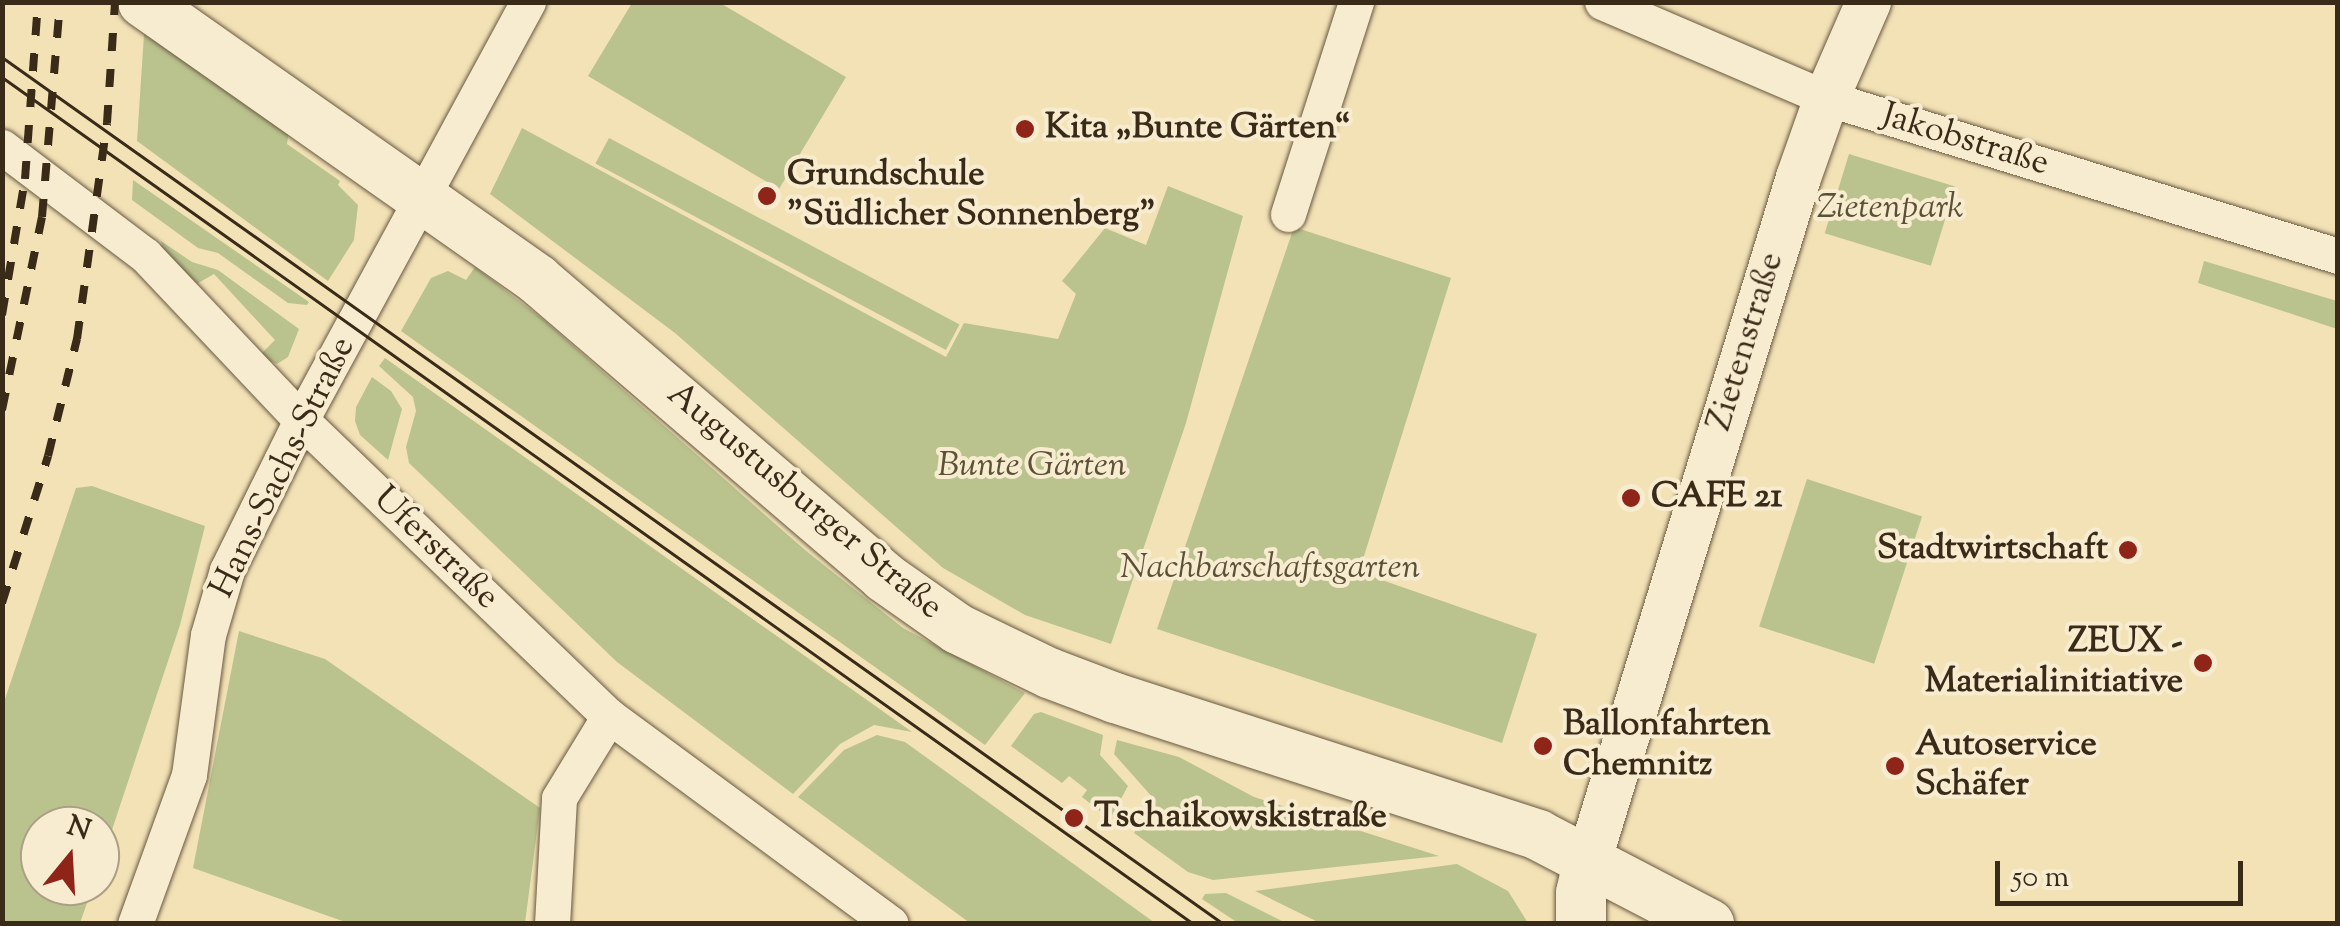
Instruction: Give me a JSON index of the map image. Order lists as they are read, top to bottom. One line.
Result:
{"streets":{"main road":["Augustusburger Straße"],"street":["Jakobstraße","Zietenstraße","Hans-Sachs-Straße","Uferstraße"]},"crossings":[["Jakobstraße","Zietenstraße"],["Zietenstraße","Augustusburger Straße"],["Hans-Sachs-Straße","Augustusburger Straße"],["Hans-Sachs-Straße","Uferstraße"]],"parks":["Zietenpark","Bunte Gärten","Nachbarschaftsgarten"],"places":["Kita „Bunte Gärten“","Grundschule \"Südlicher Sonnenberg\"","CAFE 21","Stadtwirtschaft","ZEUX - Materialinitiative","Ballonfahrten Chemnitz","Autoservice Schäfer","Tschaikowskistraße"],"scale_bar":"50 m","north":"top"}
